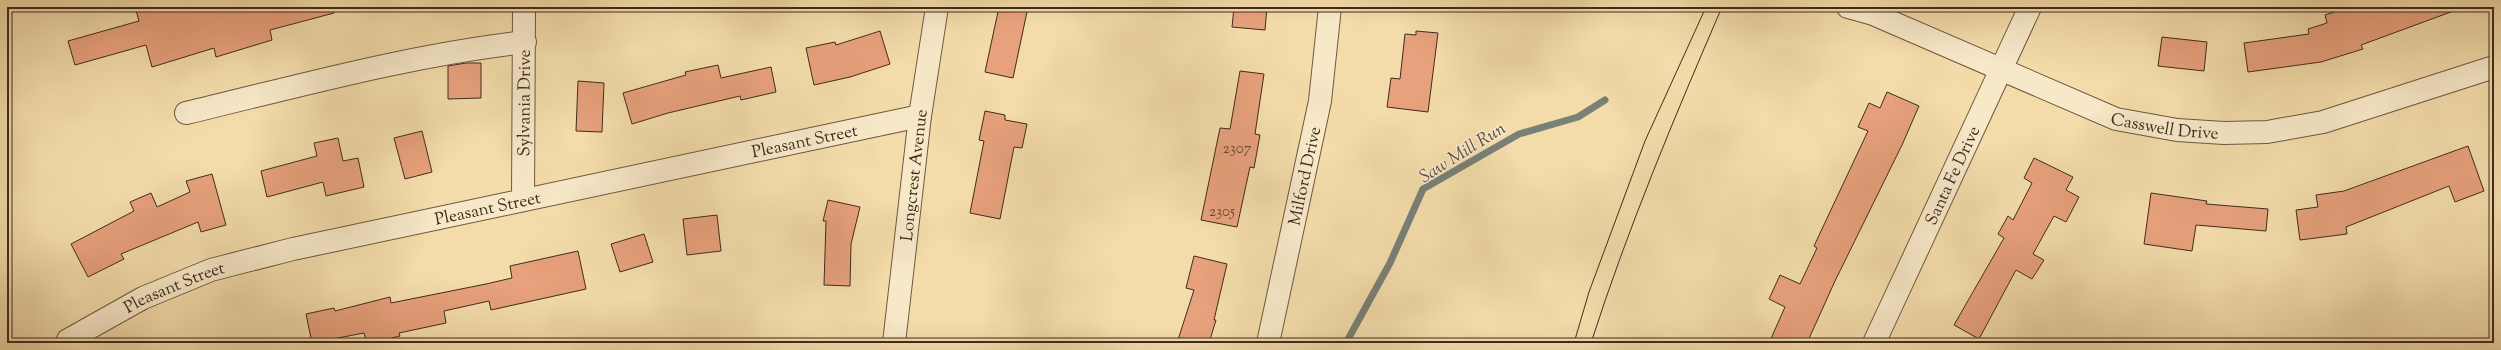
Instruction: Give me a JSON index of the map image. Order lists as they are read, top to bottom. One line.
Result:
{"streets":{"street":["Sylvania Drive","Casswell Drive","Pleasant Street","Longcrest Avenue","Santa Fe Drive","Milford Drive"]},"crossings":[["Sylvania Drive","Pleasant Street"],["Casswell Drive","Santa Fe Drive"],["Pleasant Street","Longcrest Avenue"]],"water":["Saw Mill Run"],"house_numbers":["2307","2305"]}
